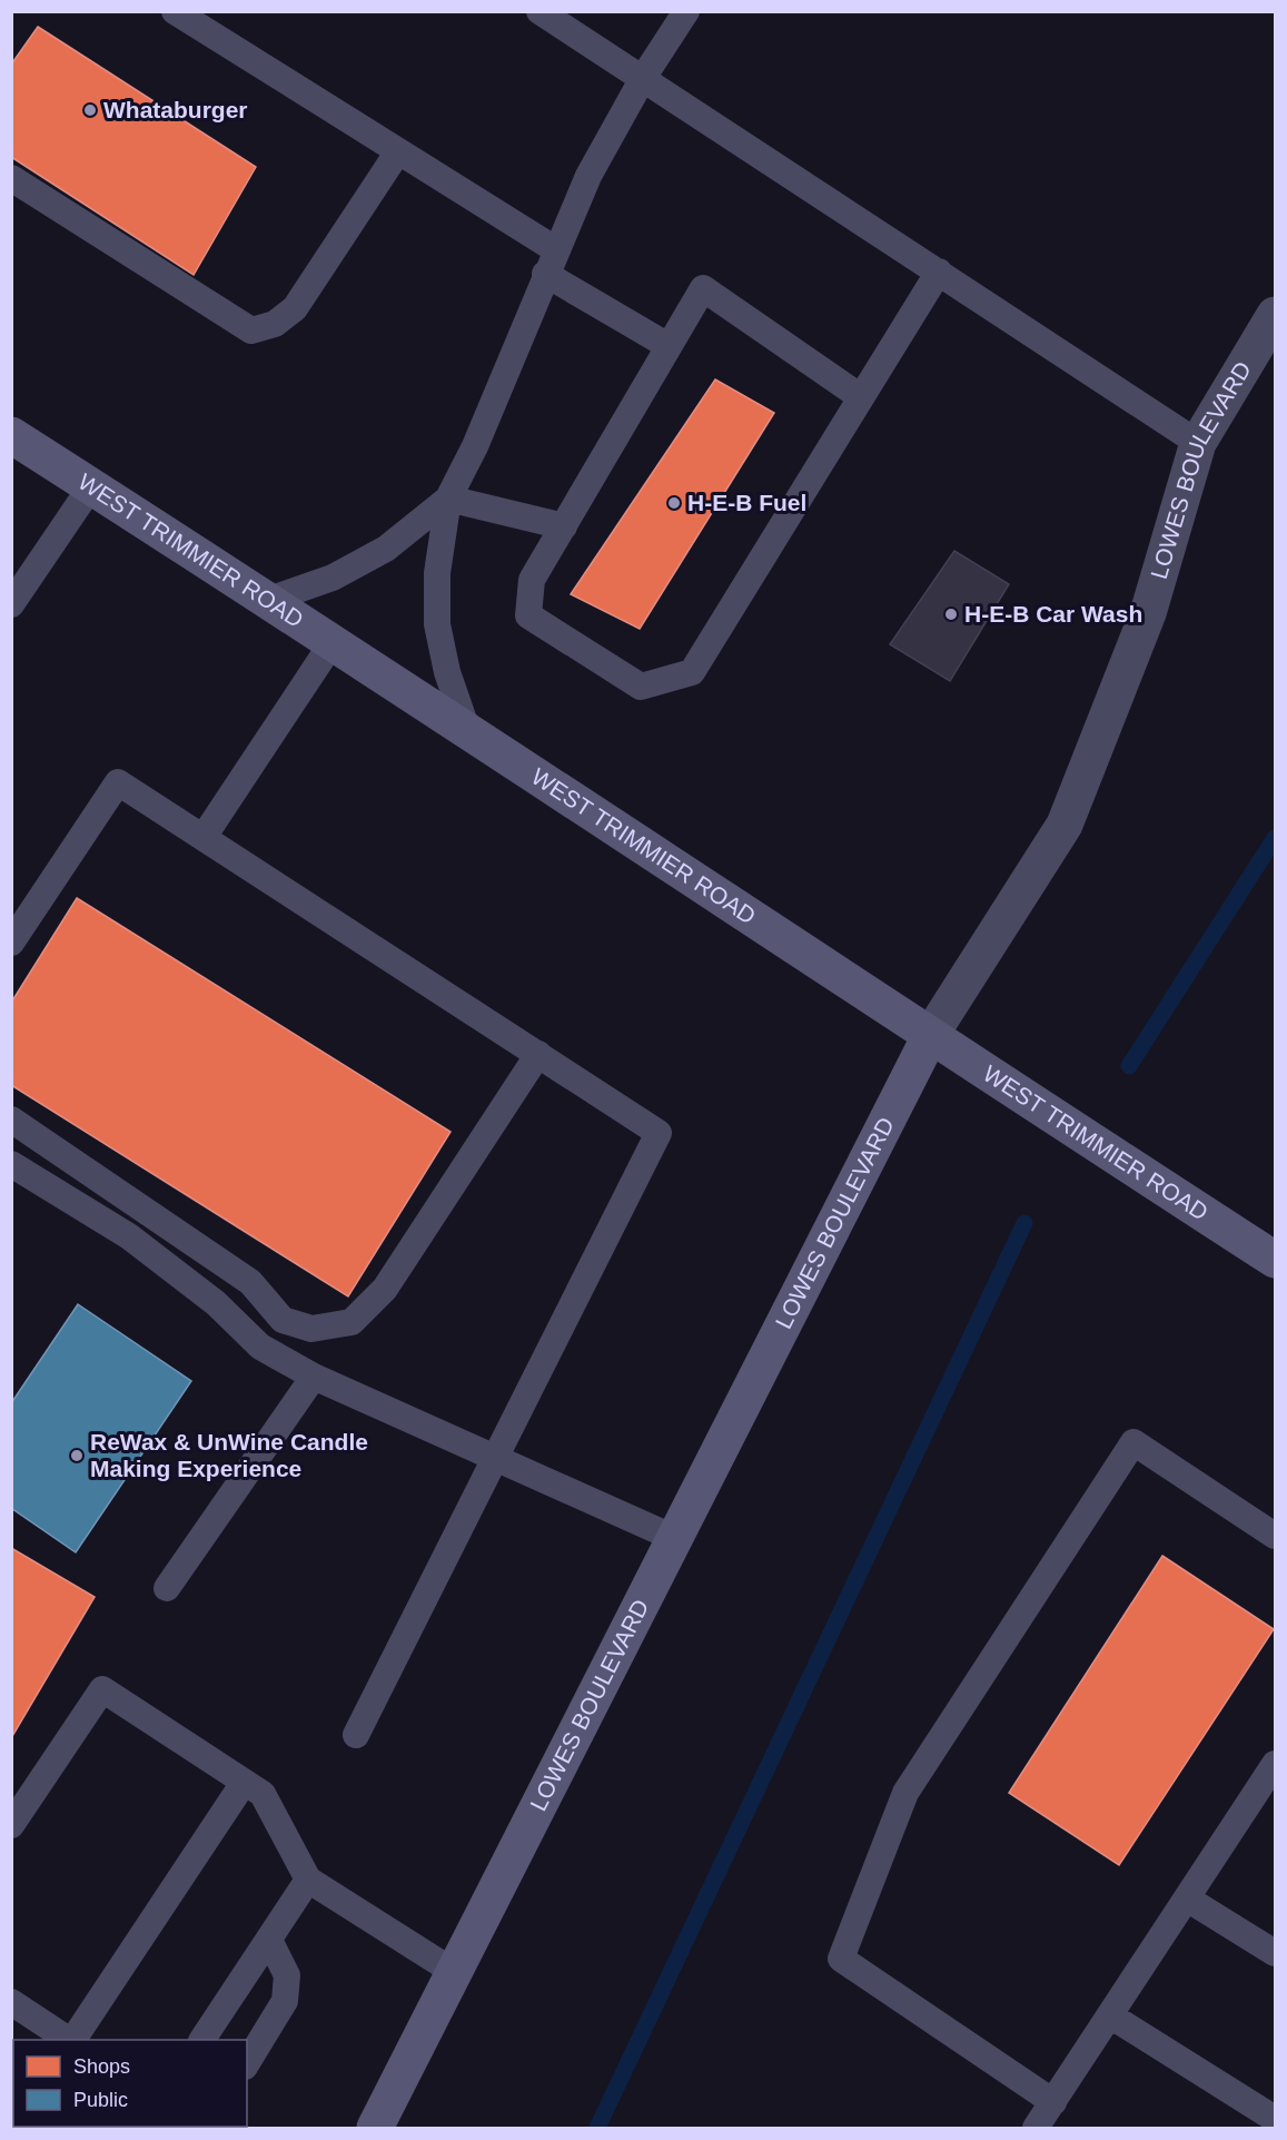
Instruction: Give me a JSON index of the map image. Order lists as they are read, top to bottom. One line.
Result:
{"streets":{"main road":["LOWES BOULEVARD","WEST TRIMMIER ROAD"]},"crossings":[["LOWES BOULEVARD","WEST TRIMMIER ROAD"]],"places":["Whataburger","H-E-B Fuel","H-E-B Car Wash","ReWax & UnWine Candle Making Experience"],"legend":["Shops","Public"]}
